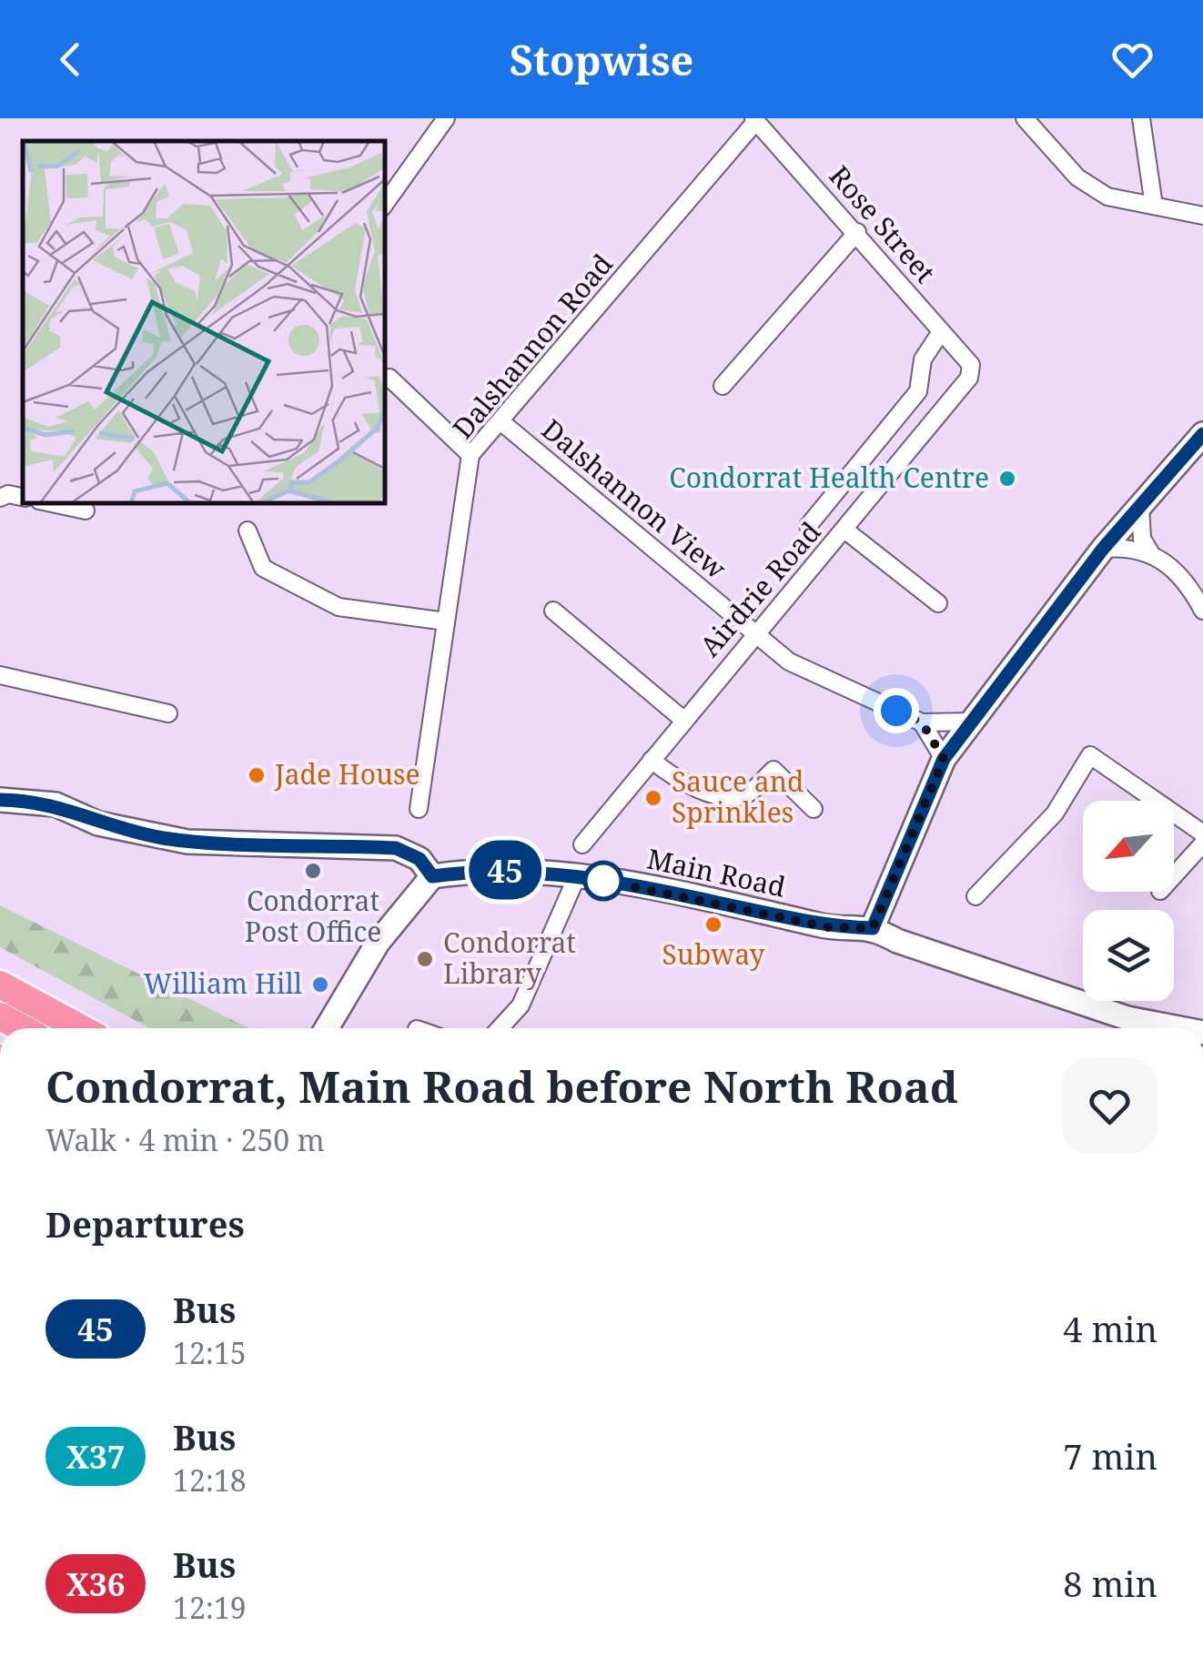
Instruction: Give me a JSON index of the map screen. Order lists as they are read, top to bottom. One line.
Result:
{"streets":{"main road":["Main Road"],"street":["Rose Street","Dalshannon Road","Dalshannon View","Airdrie Road"]},"crossings":[["Rose Street","Dalshannon Road"],["Rose Street","Airdrie Road"],["Dalshannon Road","Dalshannon View"],["Dalshannon View","Airdrie Road"]],"places":["Condorrat Health Centre","Jade House","Sauce and Sprinkles","Condorrat Post Office","Subway","Condorrat Library","William Hill"],"lines":["bus line 45"],"north":"bottom left","page":{"header":"Stopwise","on_map":"45","heading":[["Condorrat, Main Road before North Road","Walk · 4 min · 250 m"],"Departures"],"list":[{"mark":"45","name":"Bus","note":"12:15","value":"4 min"},{"mark":"X37","name":"Bus","note":"12:18","value":"7 min"},{"mark":"X36","name":"Bus","note":"12:19","value":"8 min"}]}}
